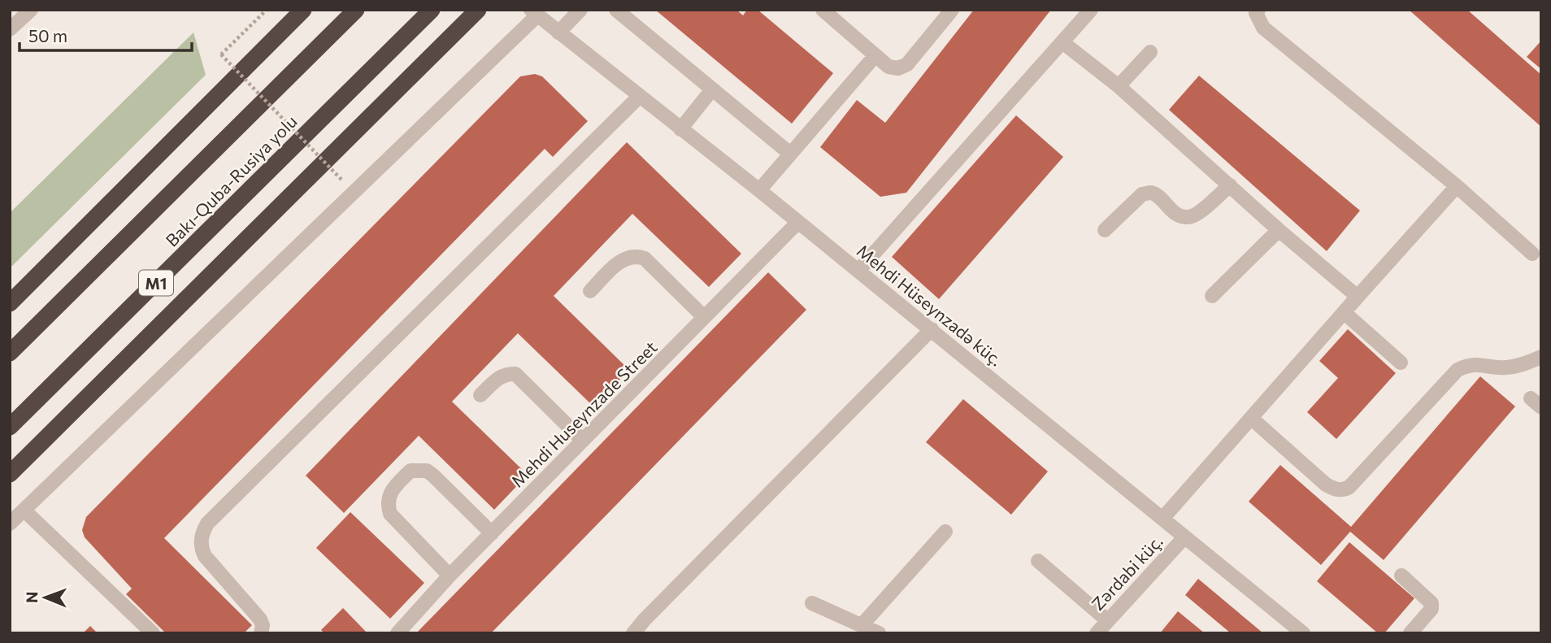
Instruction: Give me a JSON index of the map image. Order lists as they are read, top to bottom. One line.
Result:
{"streets":{"highway":["Bakı-Quba-Rusiya yolu","M1"],"street":["Mehdi Hüseynzadə küç.","Mehdi Huseynzadе Street","Zərdabi küç."]},"crossings":[["Mehdi Hüseynzadə küç.","Mehdi Huseynzadе Street"],["Mehdi Hüseynzadə küç.","Zərdabi küç."]],"scale_bar":"50 m","north":"left"}
